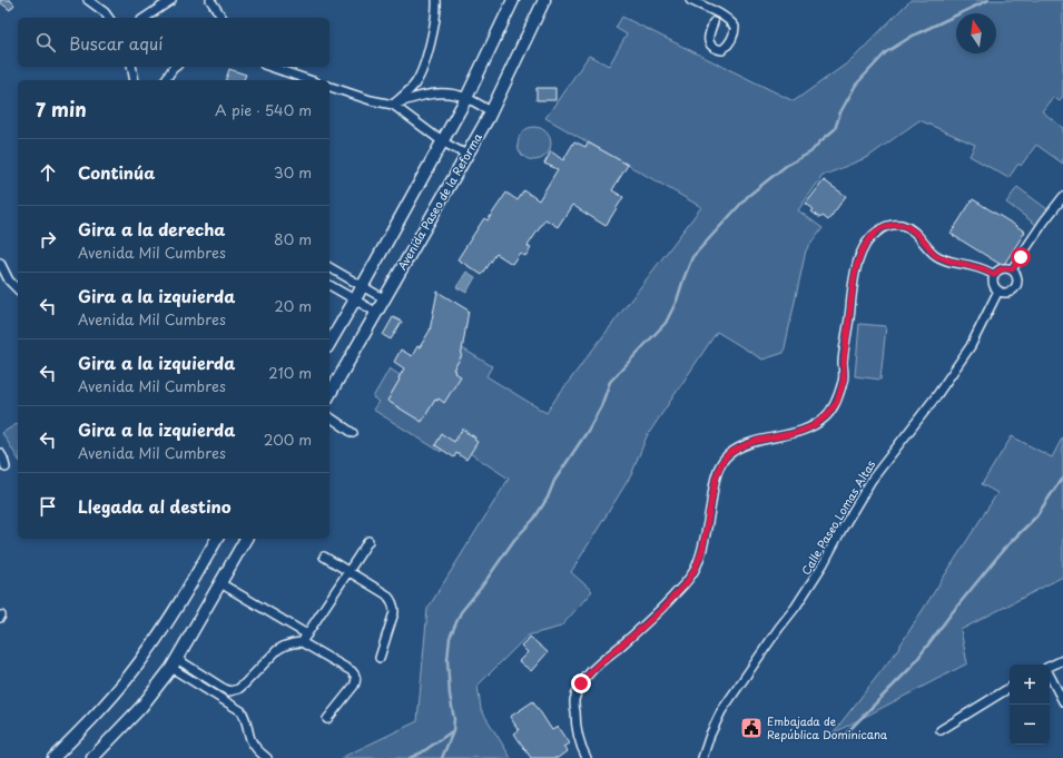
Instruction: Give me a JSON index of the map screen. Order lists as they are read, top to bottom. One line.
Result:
{"streets":{"main road":["Avenida Paseo de la Reforma"],"street":["Calle Paseo Lomas Altas"]},"places":{"public building":["Embajada de República Dominicana"]},"north":"top","page":{"search":"Buscar aquí","heading":["7 min","A pie · 540 m"],"list":[["Continúa","30 m"],["Gira a la derecha","Avenida Mil Cumbres","80 m"],["Gira a la izquierda","Avenida Mil Cumbres","20 m"],["Gira a la izquierda","Avenida Mil Cumbres","210 m"],["Gira a la izquierda","Avenida Mil Cumbres","200 m"],"Llegada al destino"],"map_buttons":["+","−"]}}
